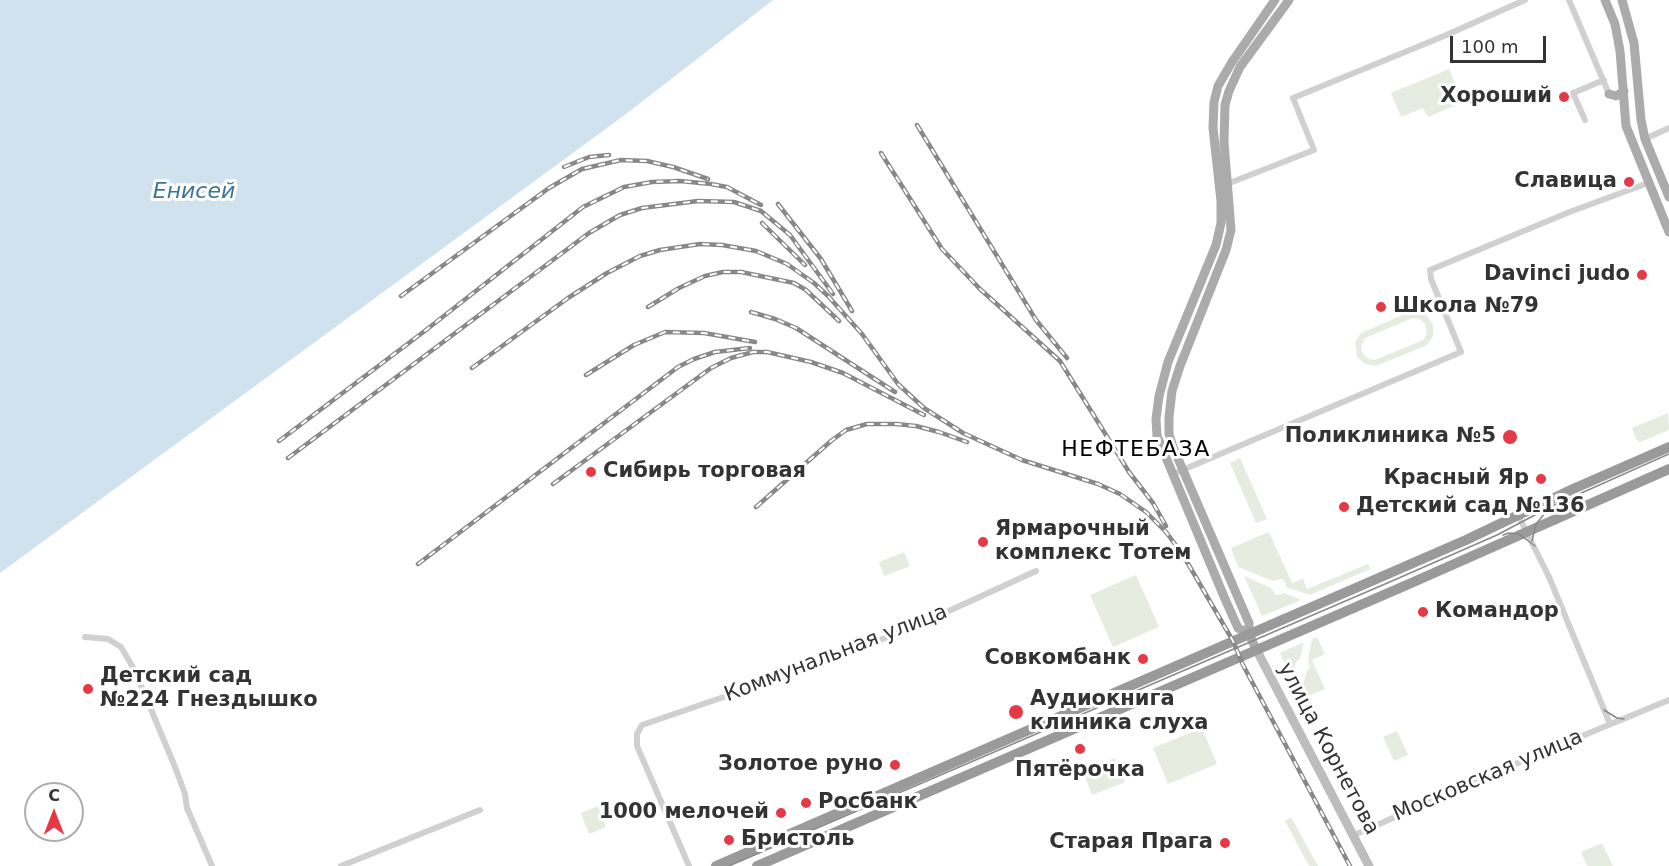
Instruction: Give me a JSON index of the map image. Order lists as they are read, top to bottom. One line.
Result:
{"streets":{"main road":["улица Корнетова"],"street":["Коммунальная улица","Московская улица"]},"crossings":[["улица Корнетова","Московская улица"]],"districts":["НЕФТЕБАЗА"],"water":["Енисей"],"places":["Хороший","Славица","Davinci judo","Школа №79","Поликлиника №5","Сибирь торговая","Красный Яр","Детский сад №136","Ярмарочный комплекс Тотем","Командор","Совкомбанк","Детский сад №224 Гнездышко","Аудиокнига клиника слуха","Пятёрочка","Золотое руно","Росбанк","1000 мелочей","Бристоль","Старая Прага"],"scale_bar":"100 m","north":"top"}
